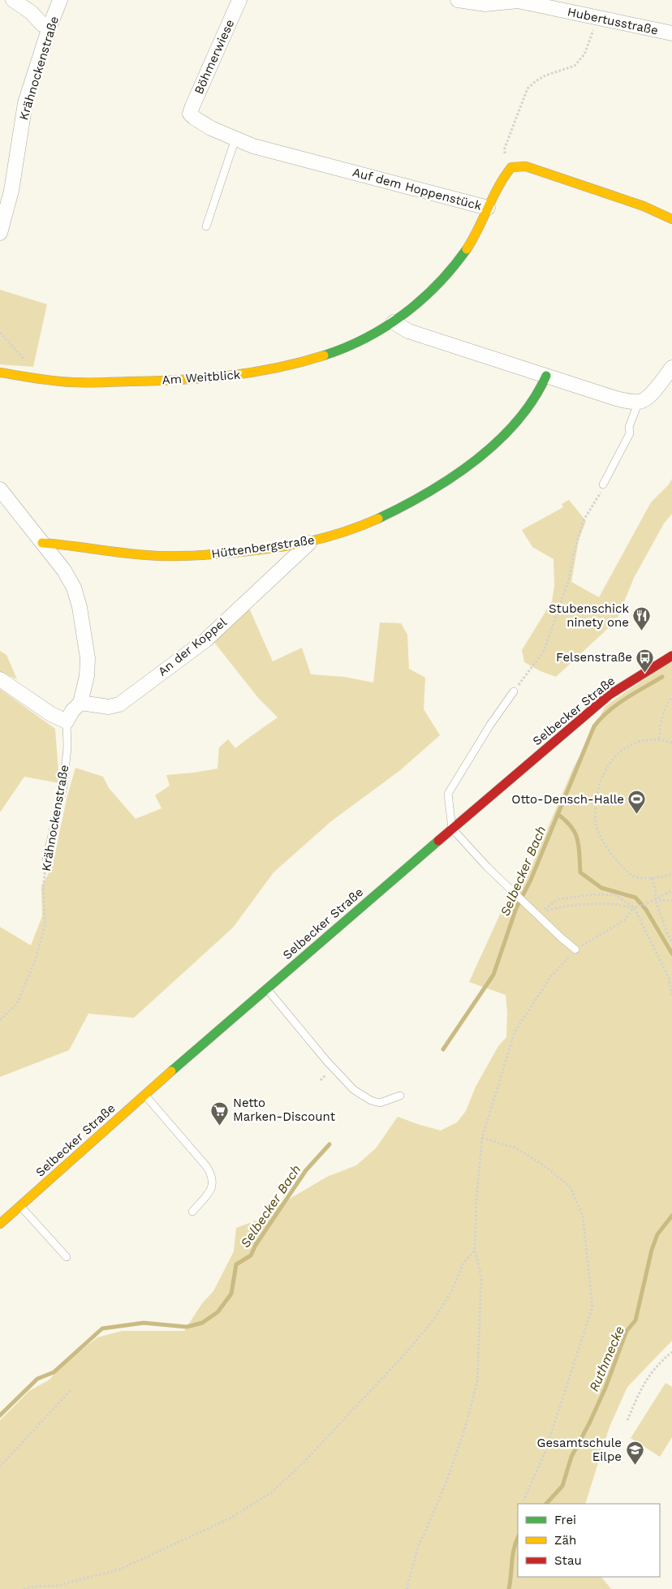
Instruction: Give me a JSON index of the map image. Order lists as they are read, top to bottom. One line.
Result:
{"streets":{"street":["Hubertusstraße","Böhmerwiese","Krähnockenstraße","Auf dem Hoppenstück","Am Weitblick","Hüttenbergstraße","An der Koppel","Selbecker Straße"]},"crossings":[["Böhmerwiese","Auf dem Hoppenstück"],["Auf dem Hoppenstück","Am Weitblick"],["Hüttenbergstraße","An der Koppel"]],"water":["Selbecker Bach","Ruthmecke"],"places":{"restaurant":["Stubenschick ninety one"],"bus stop":["Felsenstraße"],"sports":["Otto-Densch-Halle"],"supermarket":["Netto Marken-Discount"],"school or university":["Gesamtschule Eilpe"]},"legend":["Frei","Zäh","Stau"]}
